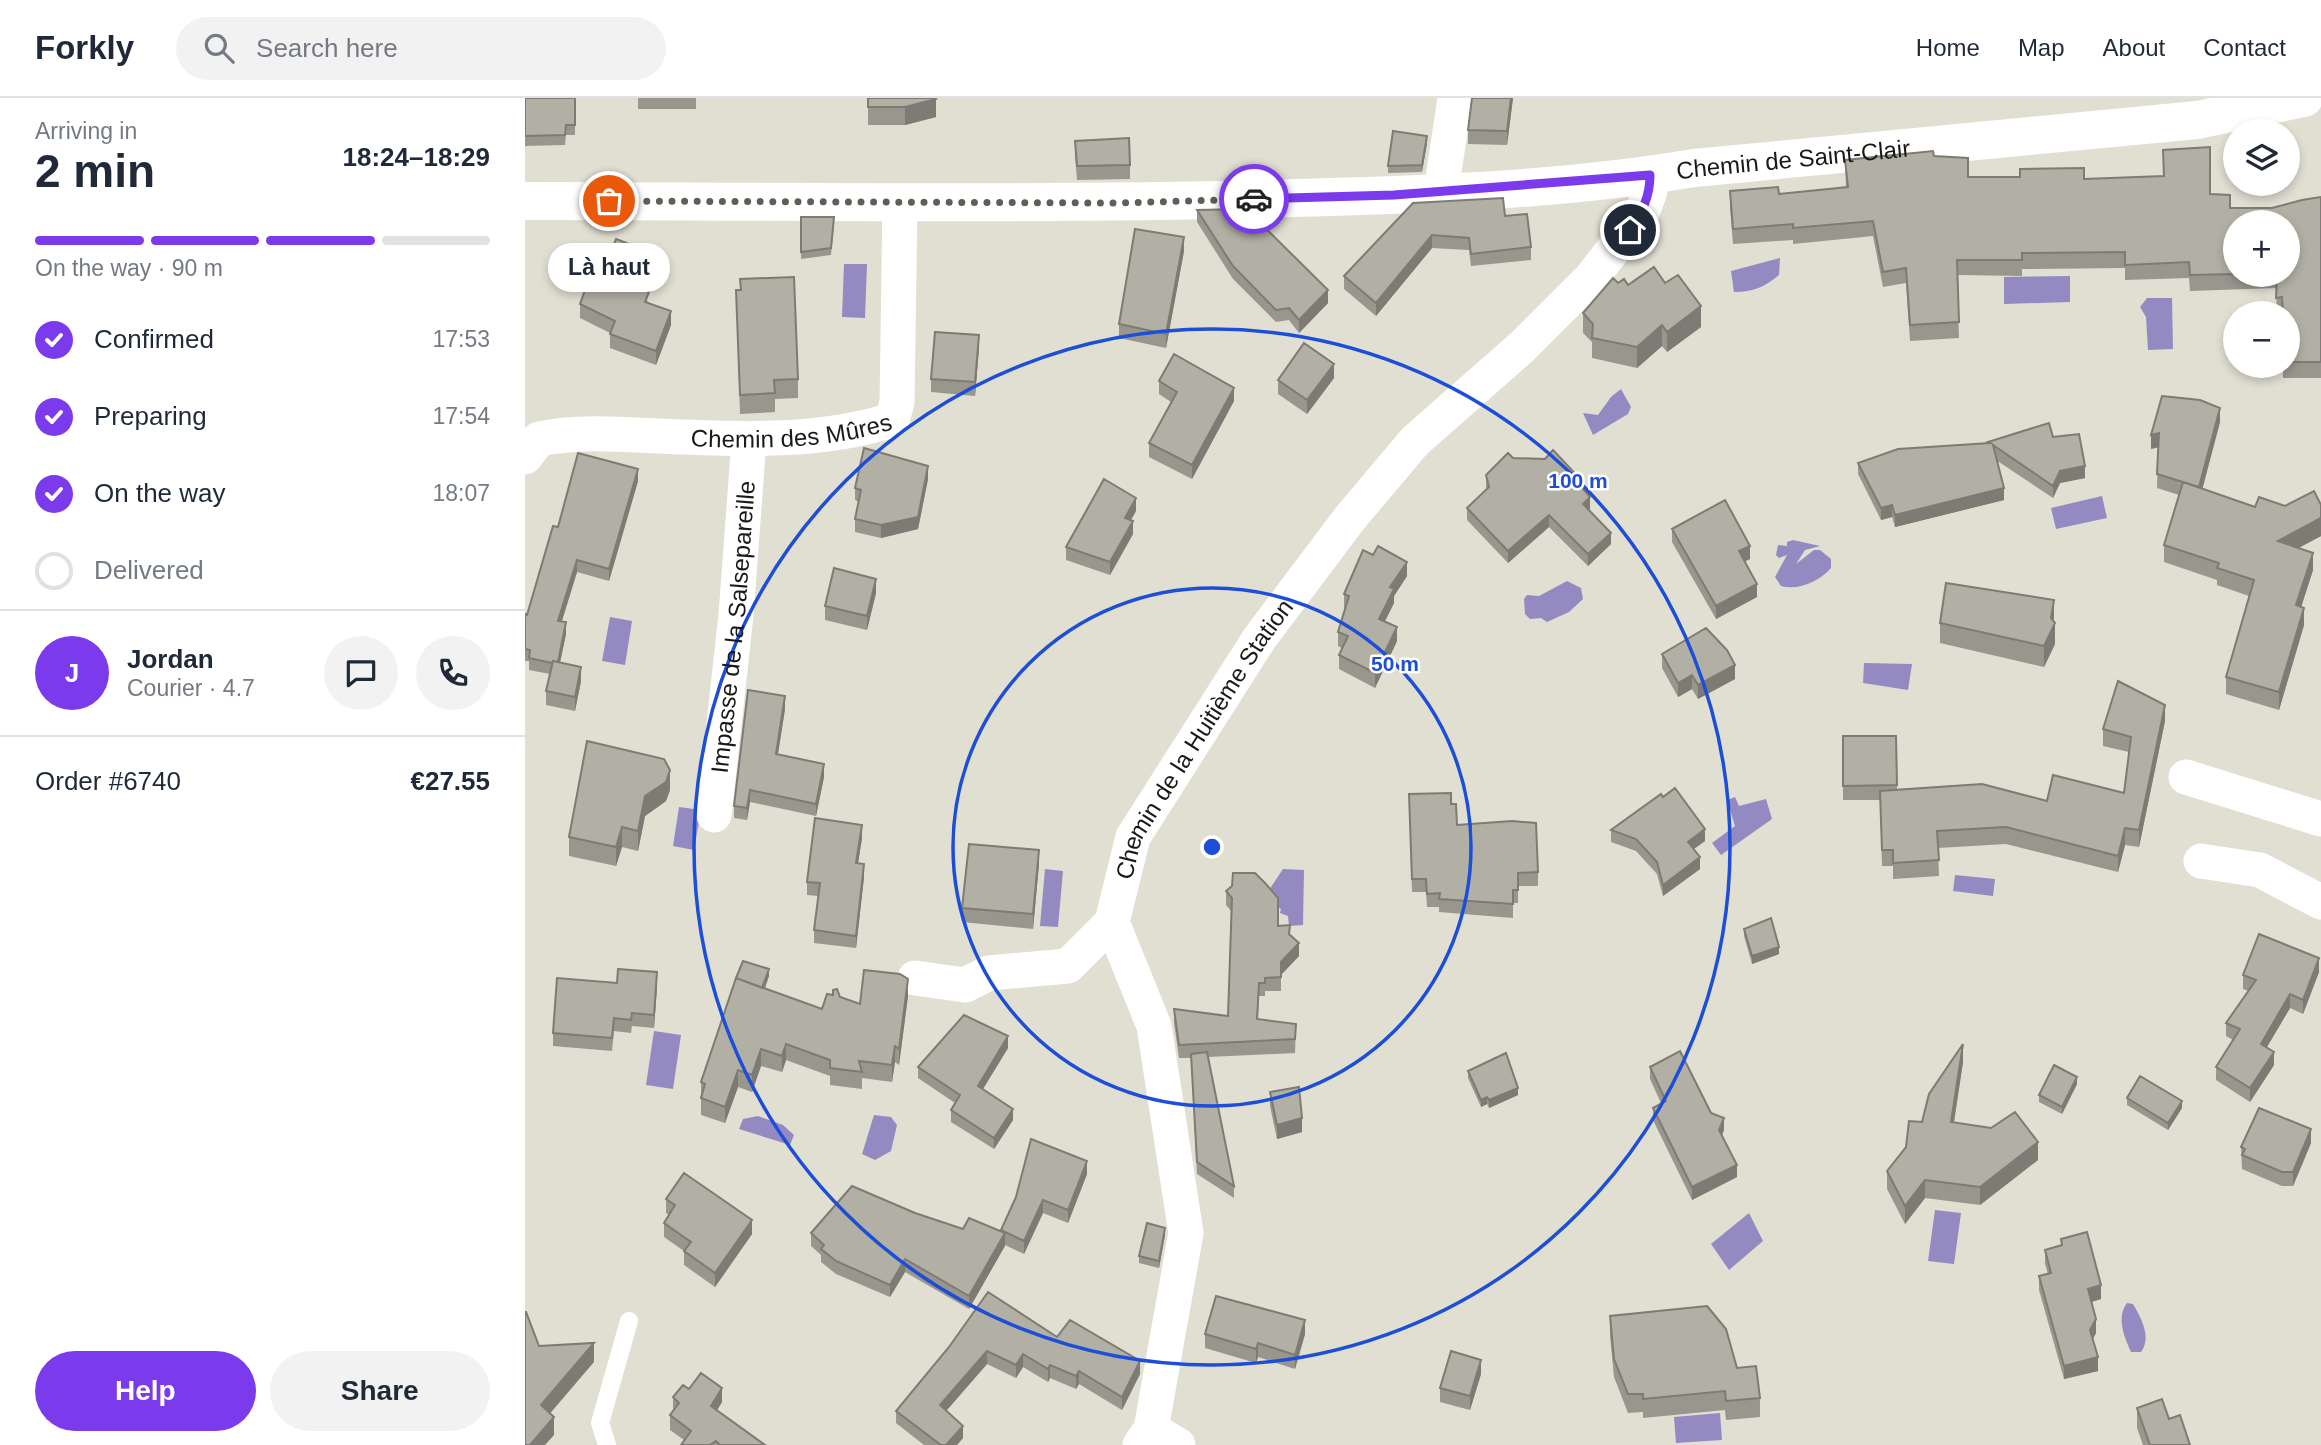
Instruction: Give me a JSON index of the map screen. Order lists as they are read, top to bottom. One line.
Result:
{"streets":{"street":["Chemin de Saint-Clair","Chemin des Mûres","Impasse de la Salsepareille","Chemin de la Huitième Station"]},"crossings":[["Chemin de Saint-Clair","Chemin des Mûres"],["Chemin de Saint-Clair","Chemin de la Huitième Station"],["Chemin des Mûres","Impasse de la Salsepareille"]],"places":["Là haut"],"page":{"header":"Forkly","search":"Search here","nav":["Home","Map","About","Contact"],"heading":["2 min","Arriving in","18:24–18:29"],"panel":["Jordan","Courier · 4.7","Order #6740","€27.55"],"map_buttons":["+","−"],"bar":"On the way · 90 m","bubble":"Là haut","list":[["Confirmed","17:53"],["Preparing","17:54"],["On the way","18:07"],"Delivered"],"round":"J","buttons":["Help","Share"]},"rings":["100 m","50 m"]}
